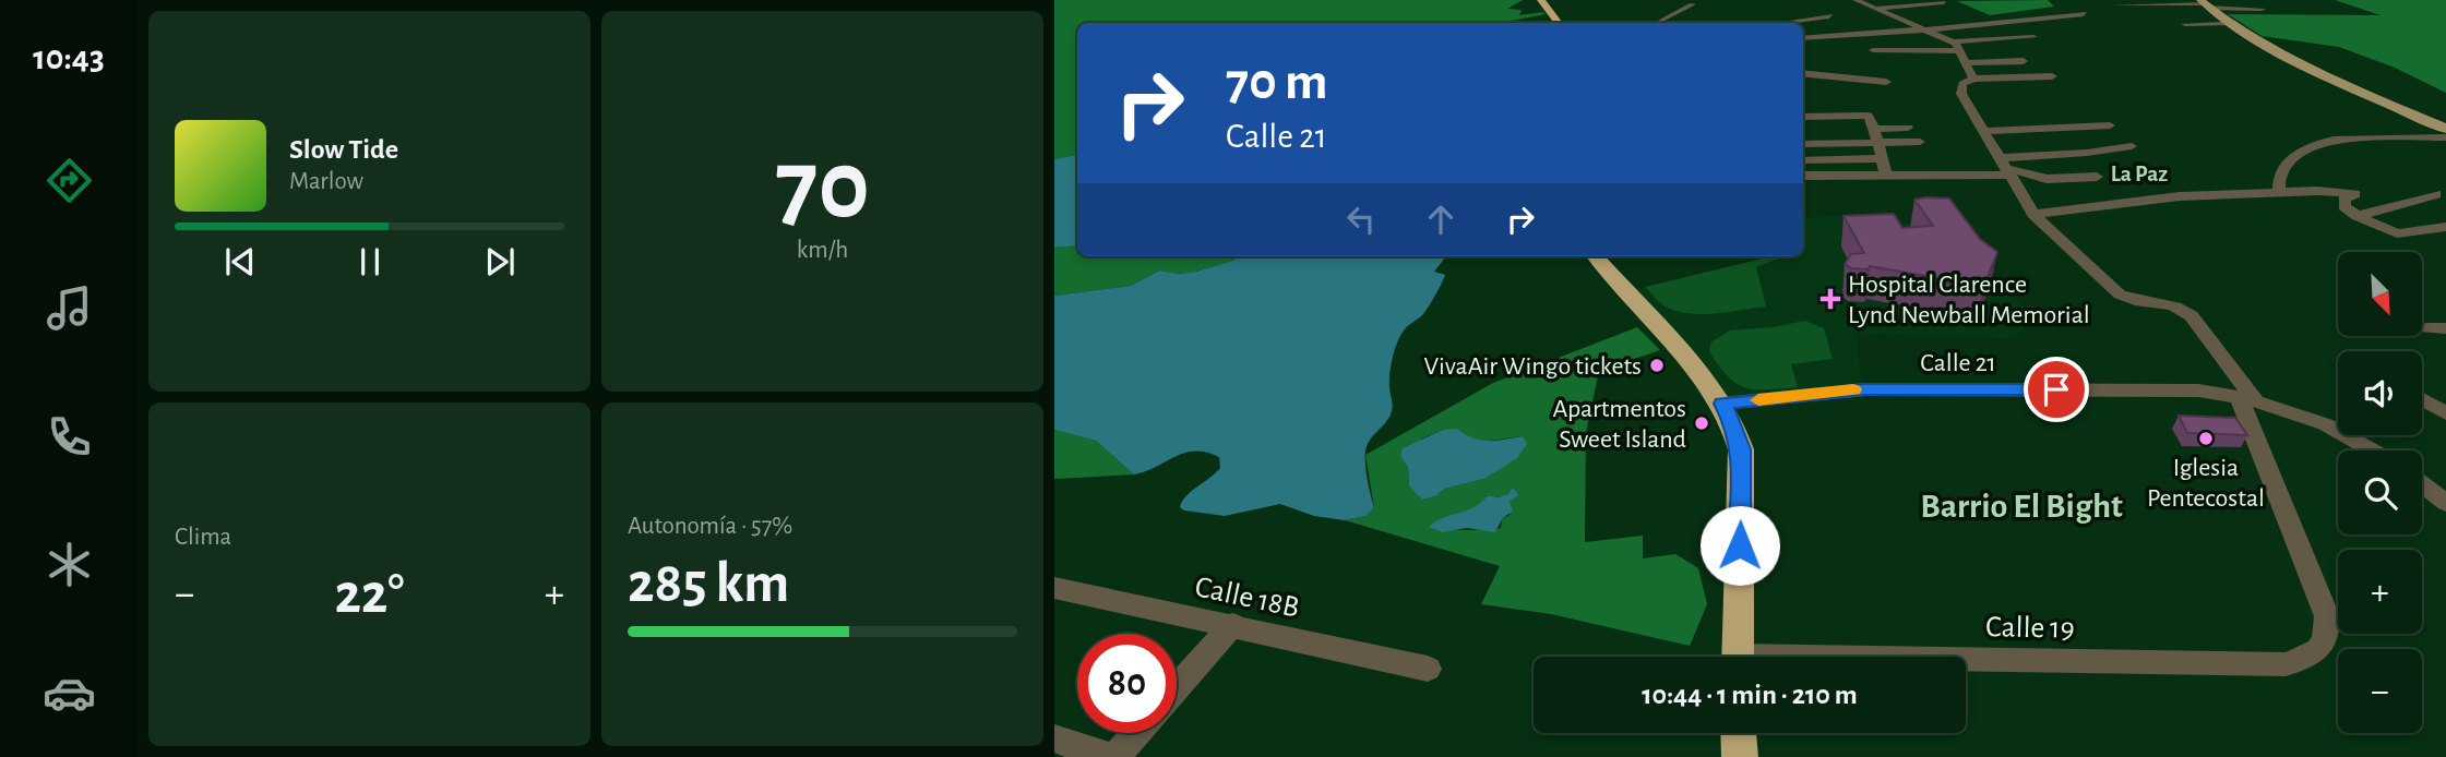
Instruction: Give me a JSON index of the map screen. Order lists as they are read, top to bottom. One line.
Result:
{"streets":{"street":["Calle 21","Calle 18B","Calle 19"]},"crossings":[["Calle 21","Calle 19"]],"districts":["La Paz","Barrio El Bight"],"places":{"health":["Hospital Clarence Lynd Newball Memorial"],"other":["VivaAir Wingo tickets","Apartmentos Sweet Island","Iglesia Pentecostal"]},"north":"bottom right","page":{"tabs":"10:43","tile":[["70","km/h"],"Clima",["Autonomía · 57%","285 km"]],"turn":["70 m","Calle 21"],"song":["Slow Tide","Marlow"],"map_buttons":["+","−"],"heat":["−","22°","+"],"limit":"80","trip":"10:44 · 1 min · 210 m"}}
